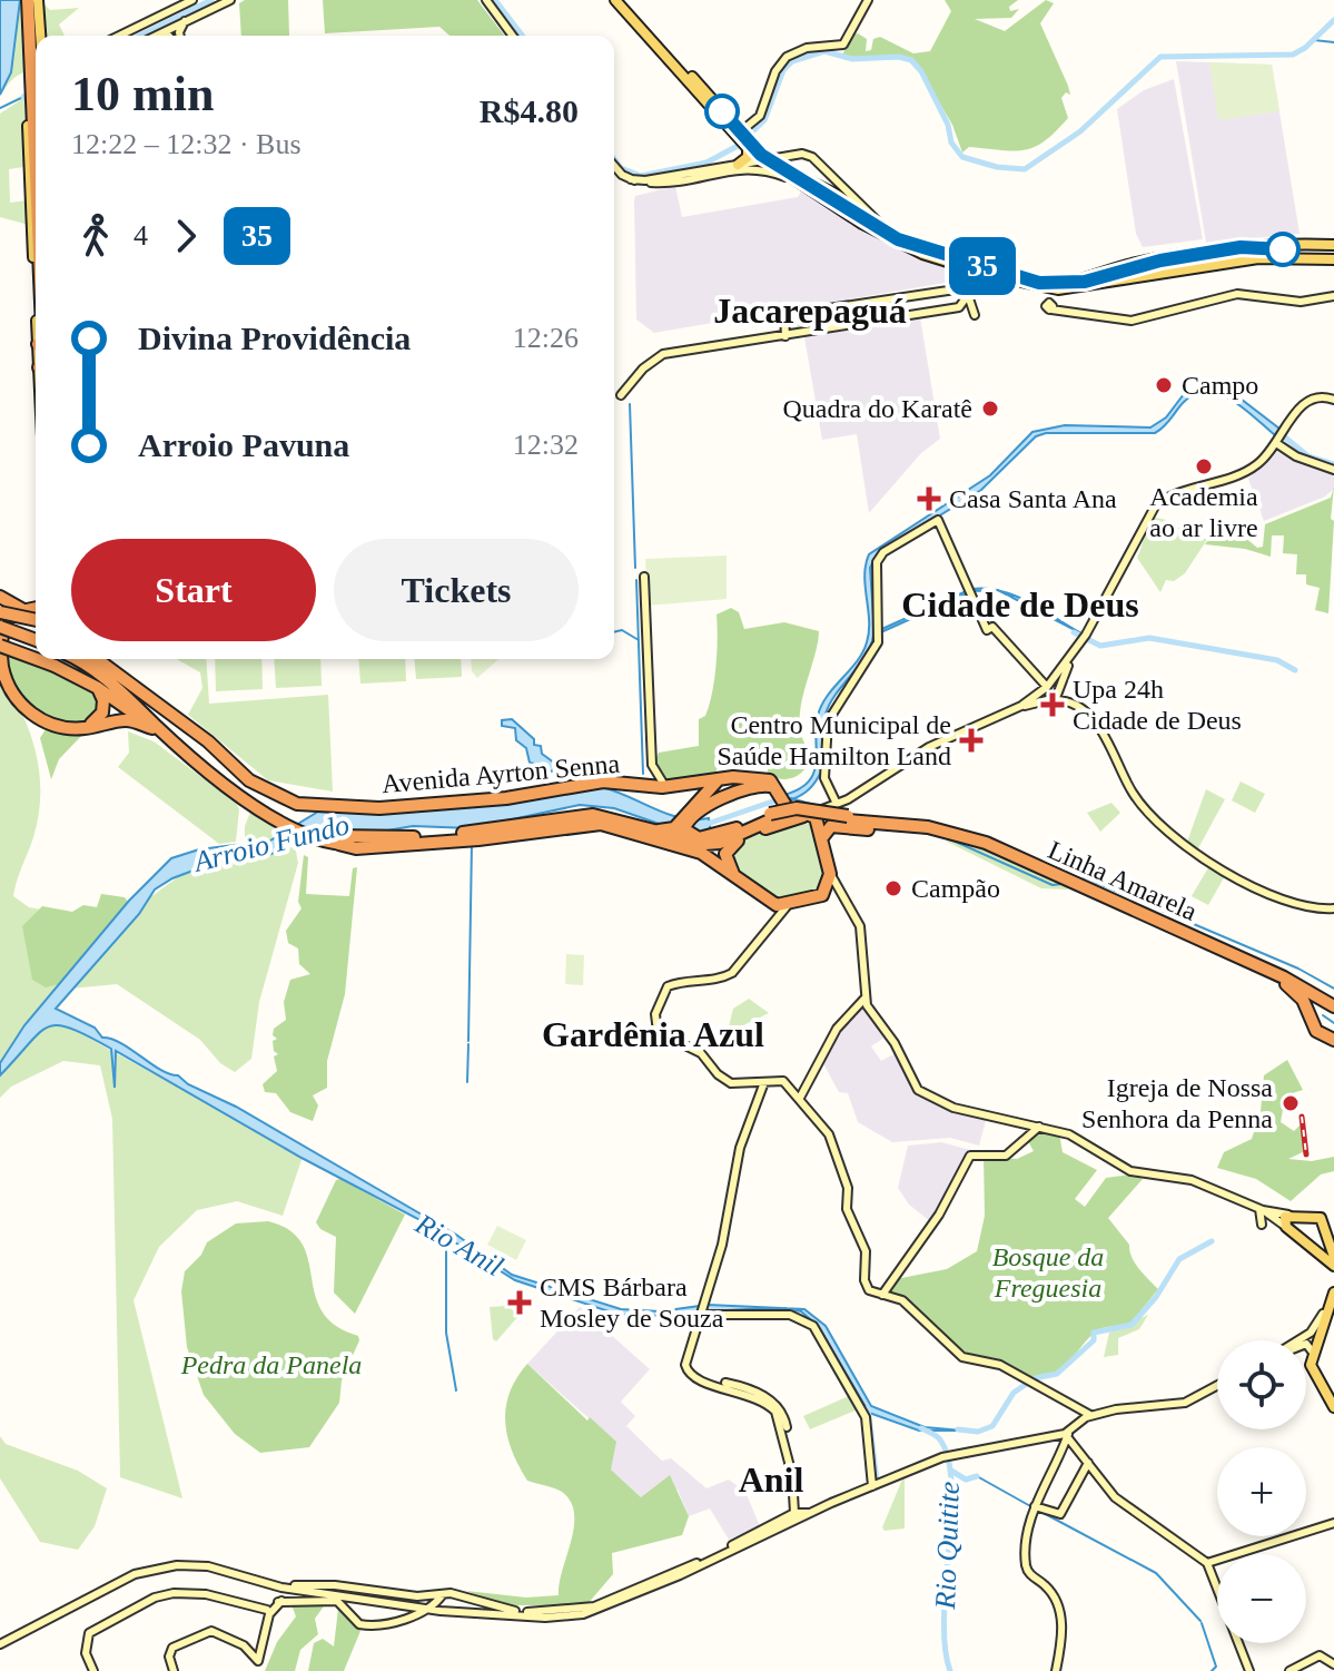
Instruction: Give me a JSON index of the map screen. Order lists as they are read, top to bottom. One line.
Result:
{"streets":{"highway":["Avenida Ayrton Senna","Linha Amarela"]},"districts":["Jacarepaguá","Cidade de Deus","Gardênia Azul","Anil"],"water":["Arroio Fundo","Rio Anil","Rio Quitite"],"parks":["Bosque da Freguesia","Pedra da Panela"],"places":{"other":["Campo","Quadra do Karatê","Academia ao ar livre","Campão","Igreja de Nossa Senhora da Penna"],"health":["Casa Santa Ana","Upa 24h Cidade de Deus","Centro Municipal de Saúde Hamilton Land","CMS Bárbara Mosley de Souza"]},"lines":["bus line 35"],"page":{"on_map":"35","heading":["10 min","12:22 – 12:32 · Bus","R$4.80"],"legs":["4","35"],"list":[{"name":"Divina Providência","value":"12:26"},{"name":"Arroio Pavuna","value":"12:32"}],"buttons":["Start","Tickets"],"map_buttons":["+","−"]}}
